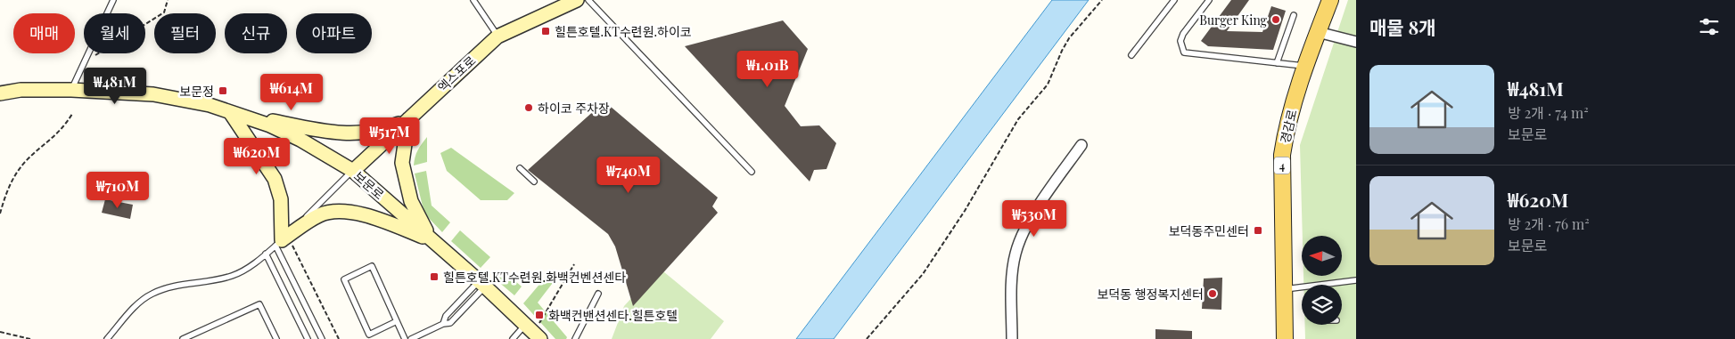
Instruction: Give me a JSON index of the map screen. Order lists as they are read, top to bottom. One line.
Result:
{"streets":{"main road":["엑스포로","경감로","4","보문로"]},"crossings":[["엑스포로","보문로"]],"places":{"other":["Burger King","하이코 주차장","보덕동 행정복지센터"],"transit":["힐튼호텔.KT수련원.하이코","보문정","보덕동주민센터","힐튼호텔.KT수련원.화백컨벤션센타","화백컨밴션센타.힐튼호텔"]},"north":"left","page":{"heading":"매물 8개","chip":["매매","월세","필터","신규","아파트"],"price":["₩1.01B","₩481M","₩614M","₩517M","₩620M","₩740M","₩710M","₩530M"],"list":[{"name":"₩481M","note":"방 2개 · 74 m² · 보문로"},{"name":"₩620M","note":"방 2개 · 76 m² · 보문로"}]}}
